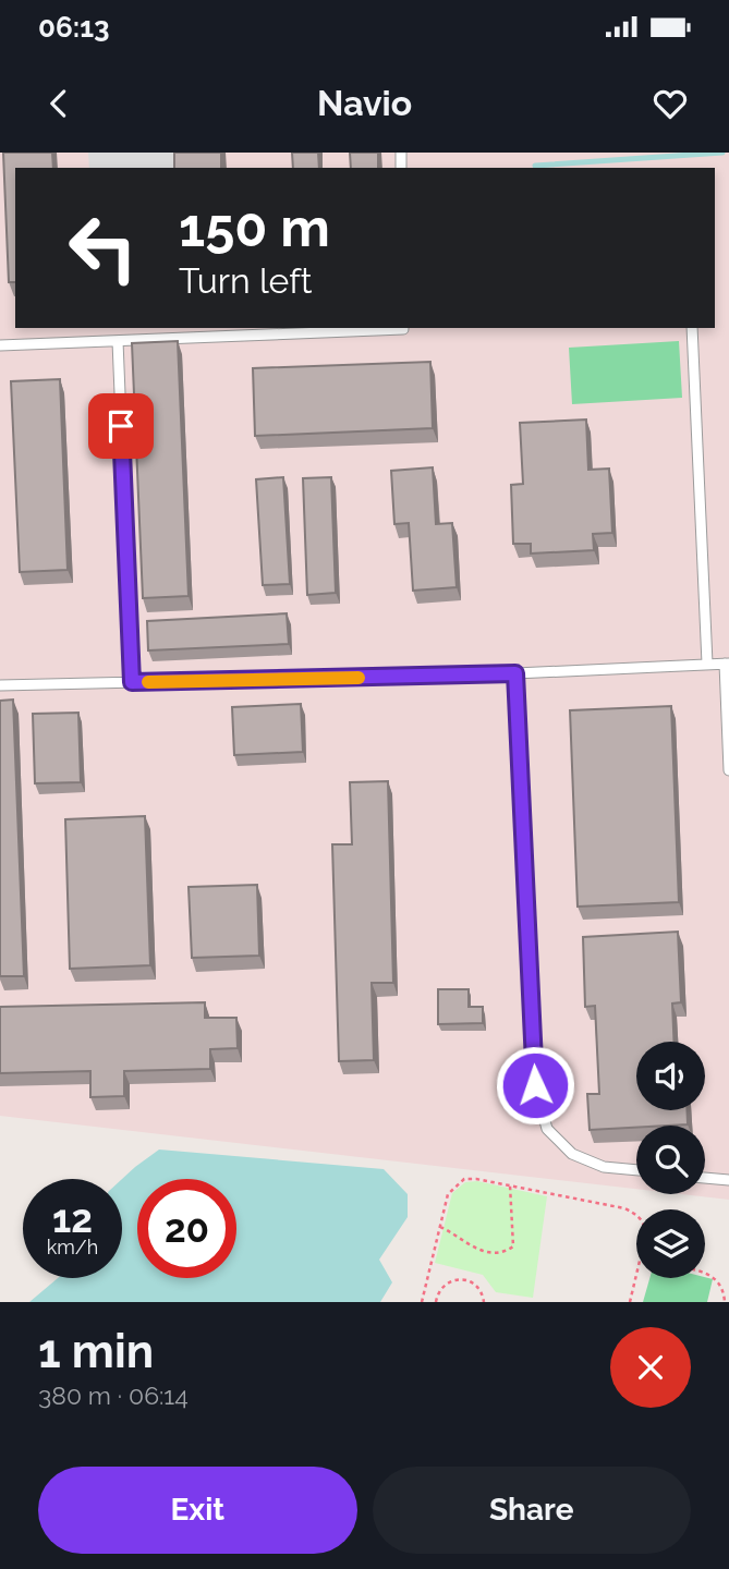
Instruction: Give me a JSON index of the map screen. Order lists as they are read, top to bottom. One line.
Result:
{"page":{"status":"06:13","header":"Navio","turn":["150 m","Turn left"],"speed":"12 km/h","limit":"20","heading":["1 min","380 m · 06:14"],"buttons":["Exit","Share"]}}
